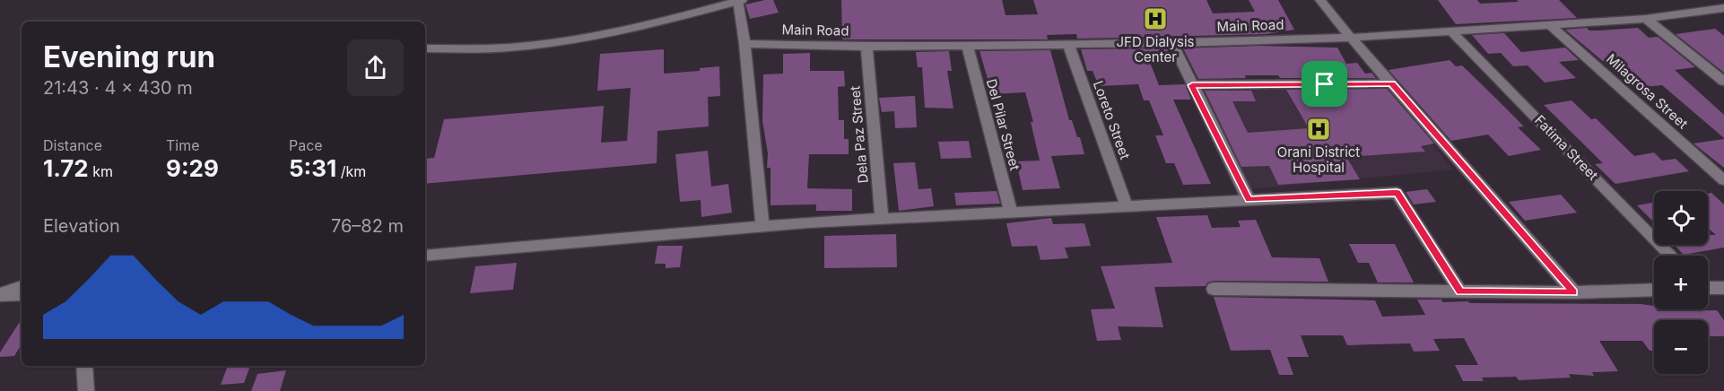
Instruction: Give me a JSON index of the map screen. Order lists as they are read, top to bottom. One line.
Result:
{"streets":{"street":["Main Road","Milagrosa Street","Loreto Street","Del Pilar Street","Dela Paz Street","Fatima Street"]},"crossings":[["Main Road","Milagrosa Street"],["Main Road","Loreto Street"],["Main Road","Del Pilar Street"],["Main Road","Dela Paz Street"],["Main Road","Fatima Street"]],"places":{"hospital":["JFD Dialysis Center","Orani District Hospital"]},"page":{"heading":["Evening run","21:43 · 4 × 430 m"],"stats":[["Distance","1.72 km"],["Time","9:29"],["Pace","5:31 /km"]],"map_buttons":["+","−"],"chart":["Elevation","76–82 m"]}}
